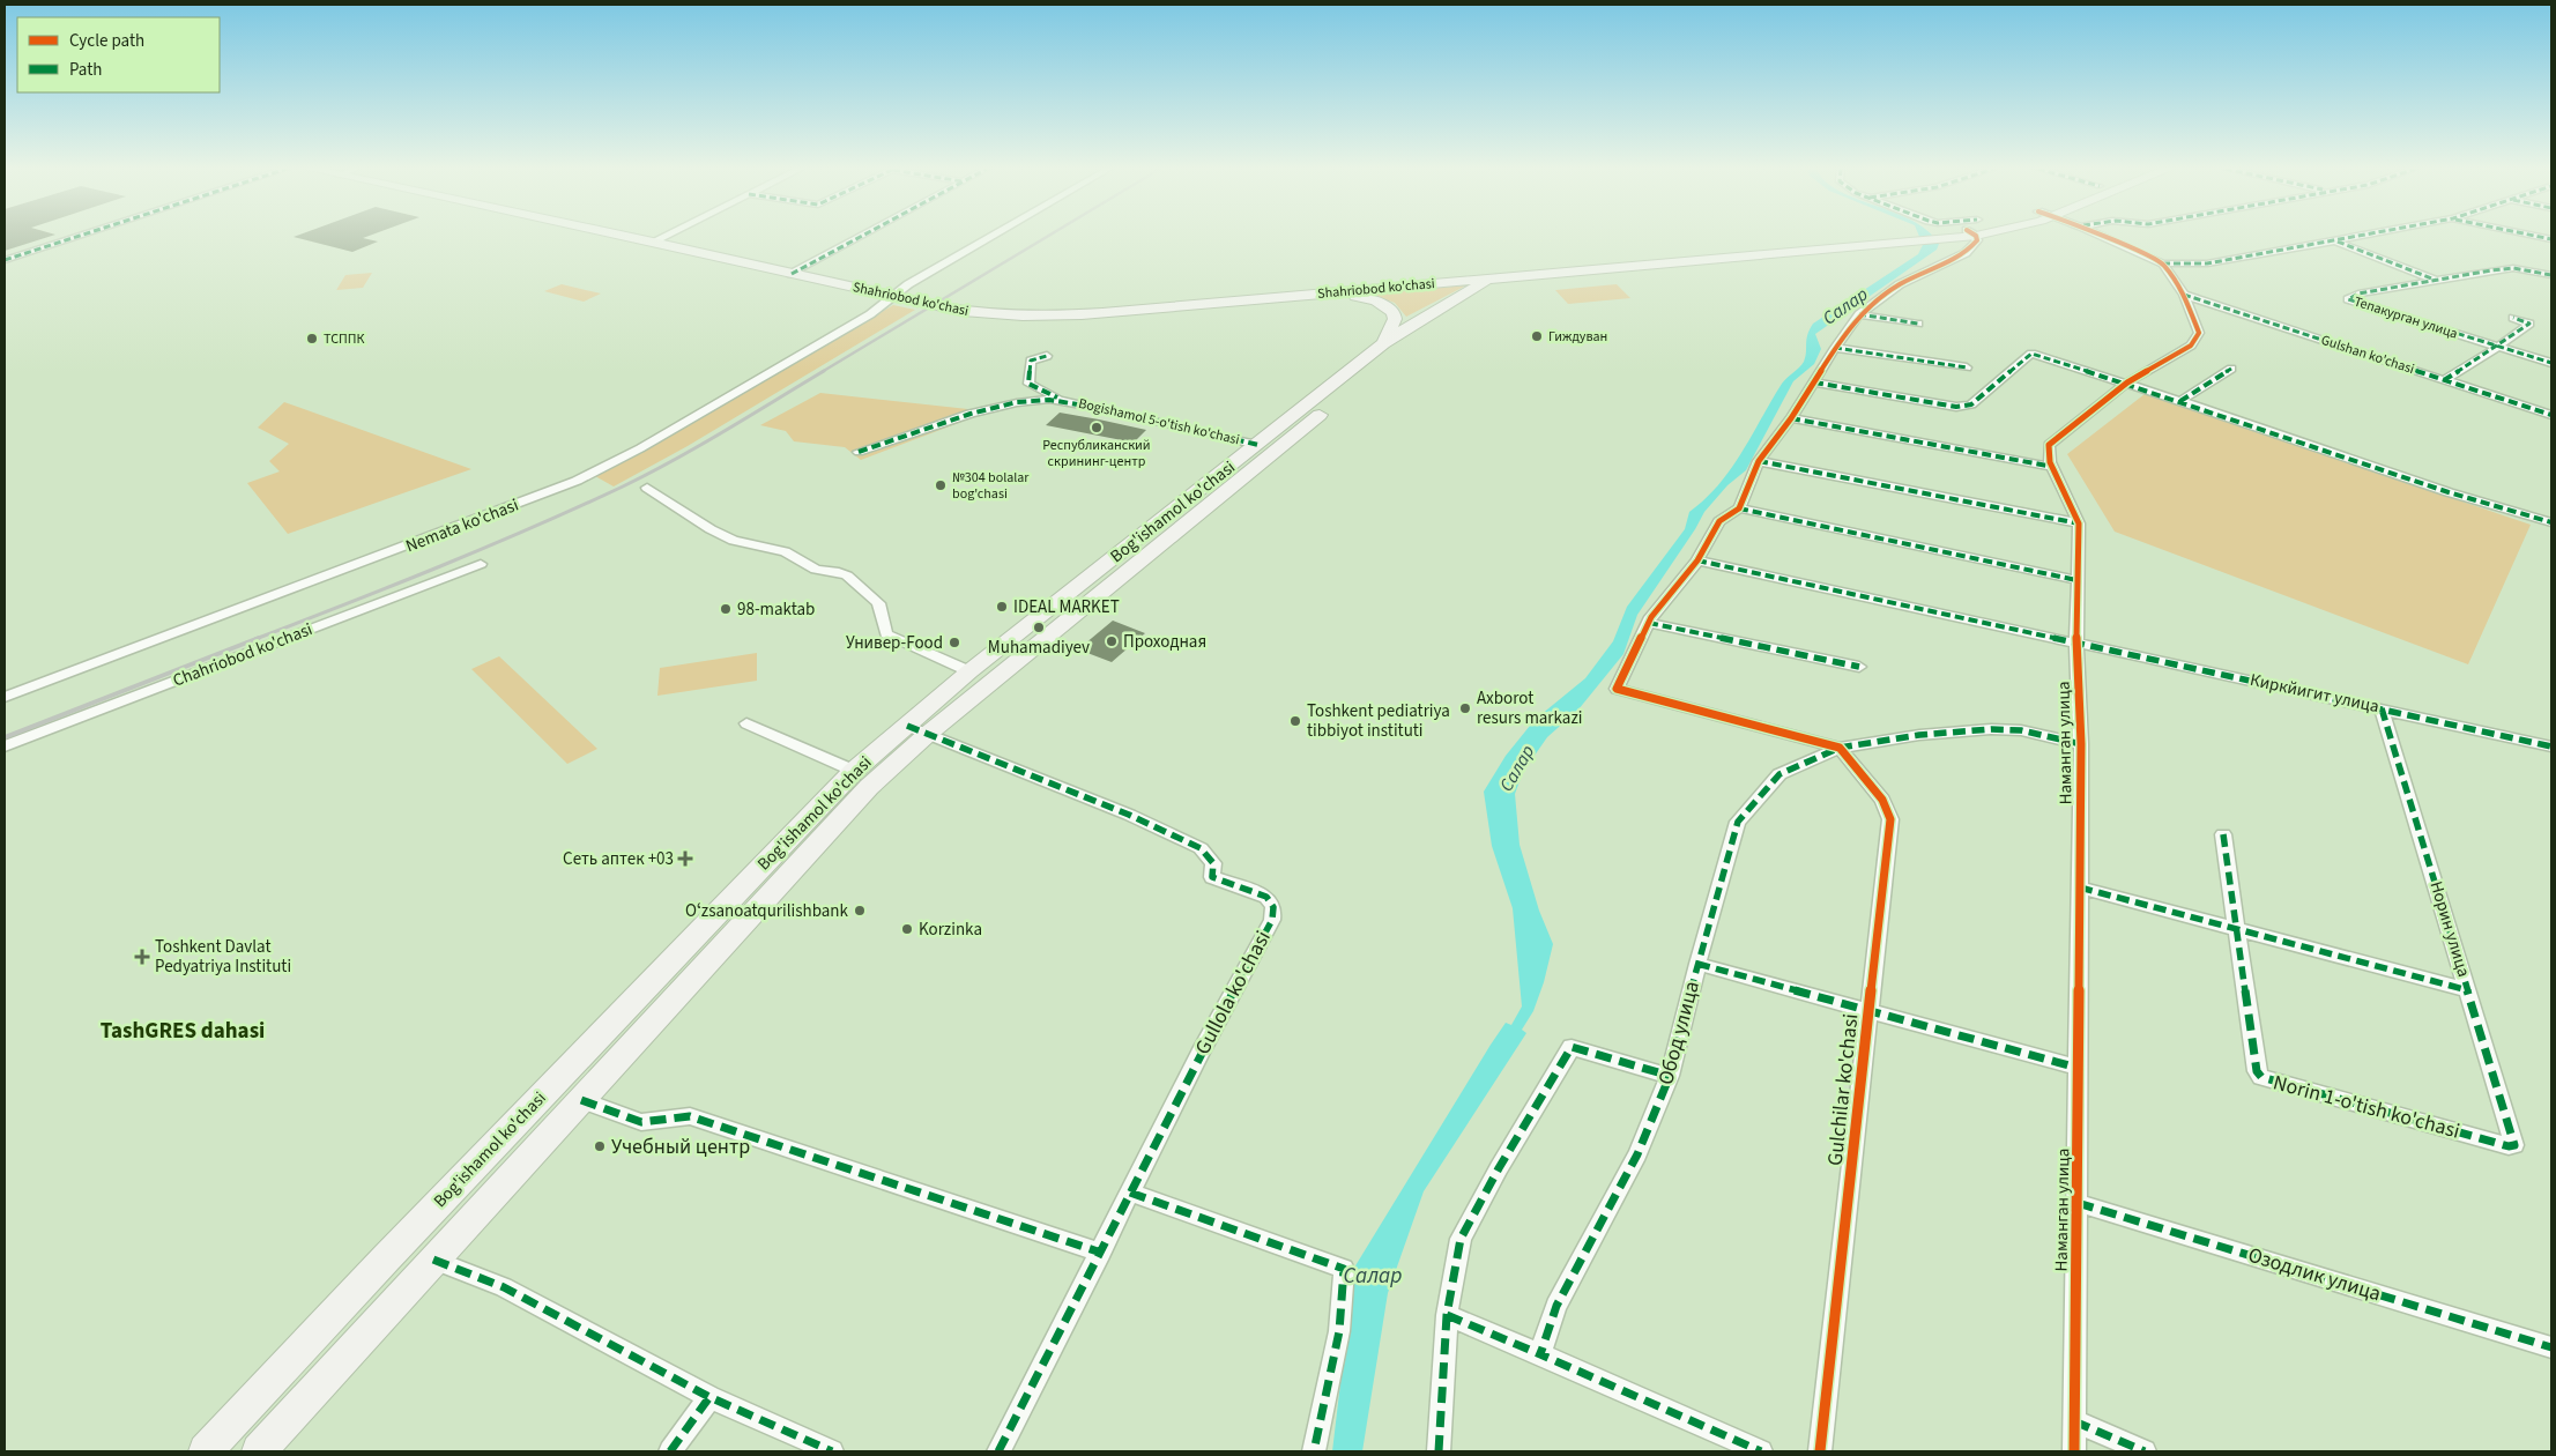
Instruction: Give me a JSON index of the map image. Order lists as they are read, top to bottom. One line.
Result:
{"streets":{"main road":["Shahriobod ko'chasi","Bog'ishamol ko'chasi"],"street":["Тепакурган улица","Gulshan ko'chasi","Bogishamol 5-o'tish ko'chasi","Nemata ko'chasi","Chahriobod ko'chasi","Киркйигит улица","Наманган улица","Норин улица","Gullola ko'chasi","Обод улица","Gulchilar ko'chasi","Norin 1-o'tish ko'chasi","Озодлик улица"]},"crossings":[["Shahriobod ko'chasi","Bog'ishamol ko'chasi"],["Shahriobod ko'chasi","Nemata ko'chasi"],["Gulshan ko'chasi","Наманган улица"],["Bogishamol 5-o'tish ko'chasi","Bog'ishamol ko'chasi"],["Bog'ishamol ko'chasi","Gullola ko'chasi"],["Киркйигит улица","Наманган улица"],["Киркйигит улица","Норин улица"],["Наманган улица","Обод улица"],["Наманган улица","Озодлик улица"],["Норин улица","Norin 1-o'tish ko'chasi"],["Обод улица","Gulchilar ko'chasi"]],"districts":["TashGRES dahasi"],"water":["Салар"],"places":{"other":["Гиждуван","ТСППК","Республиканский скрининг-центр","№304 bolalar bog'chasi","IDEAL MARKET","98-maktab","Muhamadiyev","Проходная","Универ-Food","Axborot resurs markazi","Toshkent pediatriya tibbiyot instituti","Oʻzsanoatqurilishbank","Korzinka","Учебный центр"],"health":["Сеть аптек +03","Toshkent Davlat Pedyatriya Instituti"]},"legend":["Cycle path","Path"]}
